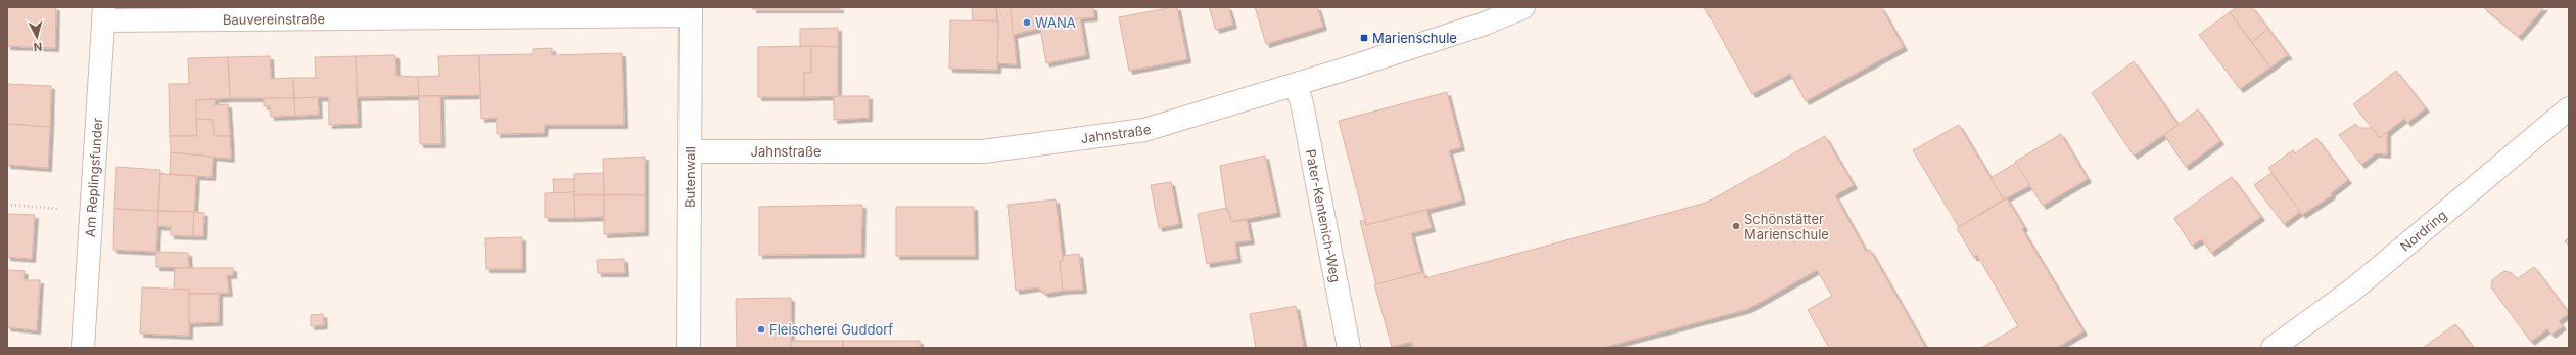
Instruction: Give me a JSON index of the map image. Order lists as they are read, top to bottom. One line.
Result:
{"streets":{"street":["Bauvereinstraße","Jahnstraße","Am Replingsfunder","Butenwall","Pater-Kentenich-Weg","Nordring"]},"crossings":[["Bauvereinstraße","Am Replingsfunder"],["Bauvereinstraße","Butenwall"],["Jahnstraße","Butenwall"],["Jahnstraße","Pater-Kentenich-Weg"]],"places":{"other":["WANA","Schönstätter Marienschule","Fleischerei Guddorf"],"transit":["Marienschule"]},"north":"bottom"}
